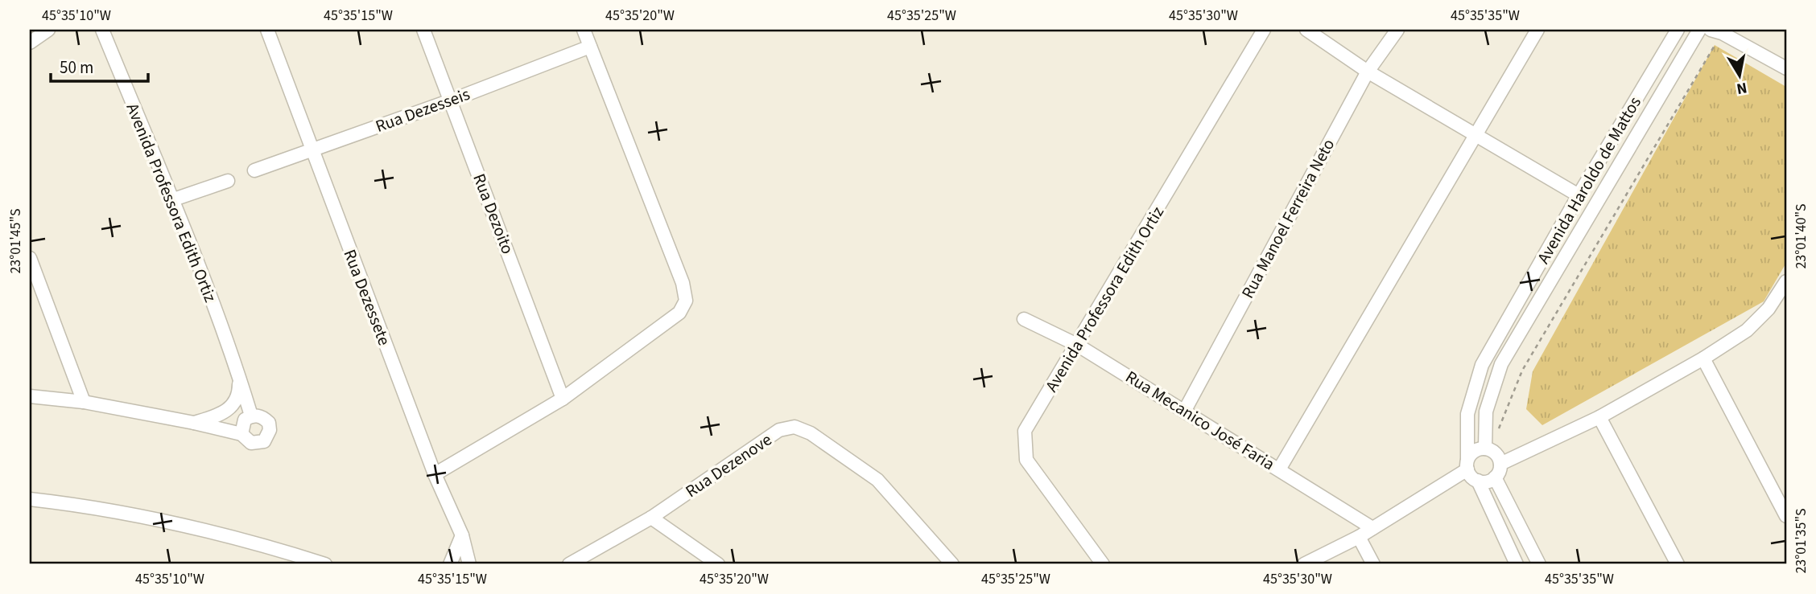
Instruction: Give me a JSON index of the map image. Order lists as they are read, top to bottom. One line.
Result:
{"streets":{"street":["Rua Dezesseis","Avenida Haroldo de Mattos","Avenida Professora Edith Ortiz","Rua Dezoito","Rua Manoel Ferreira Neto","Rua Dezessete","Rua Mecanico José Faria","Rua Dezenove"]},"crossings":[["Rua Dezesseis","Rua Dezoito"],["Rua Dezesseis","Rua Dezessete"],["Avenida Professora Edith Ortiz","Rua Mecanico José Faria"],["Rua Manoel Ferreira Neto","Rua Mecanico José Faria"]],"scale_bar":"50 m","north":"bottom","coordinates":["45°35'10\"W","45°35'15\"W","45°35'20\"W","45°35'25\"W","45°35'30\"W","45°35'35\"W","23°01'40\"S","23°01'45\"S","23°01'35\"S"]}
